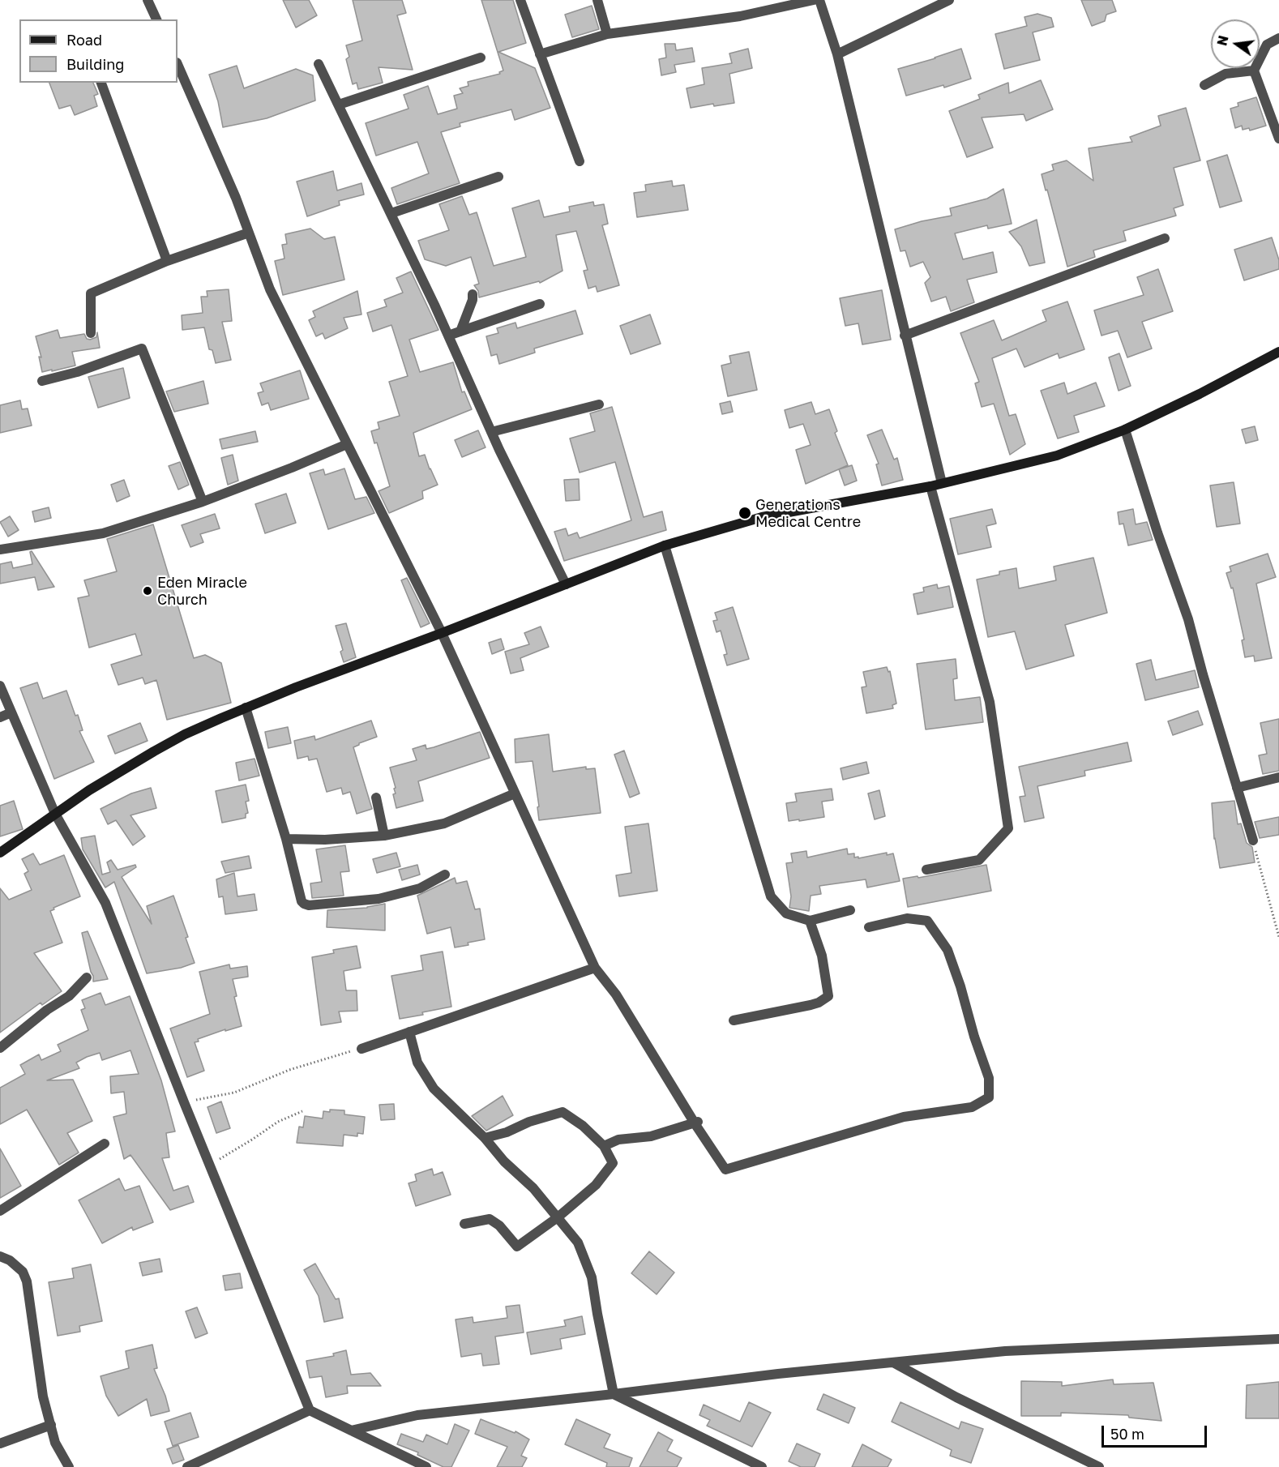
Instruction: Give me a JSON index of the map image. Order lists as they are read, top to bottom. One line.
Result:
{"places":["Generations Medical Centre","Eden Miracle Church"],"legend":["Road","Building"],"scale_bar":"50 m","north":"left"}
